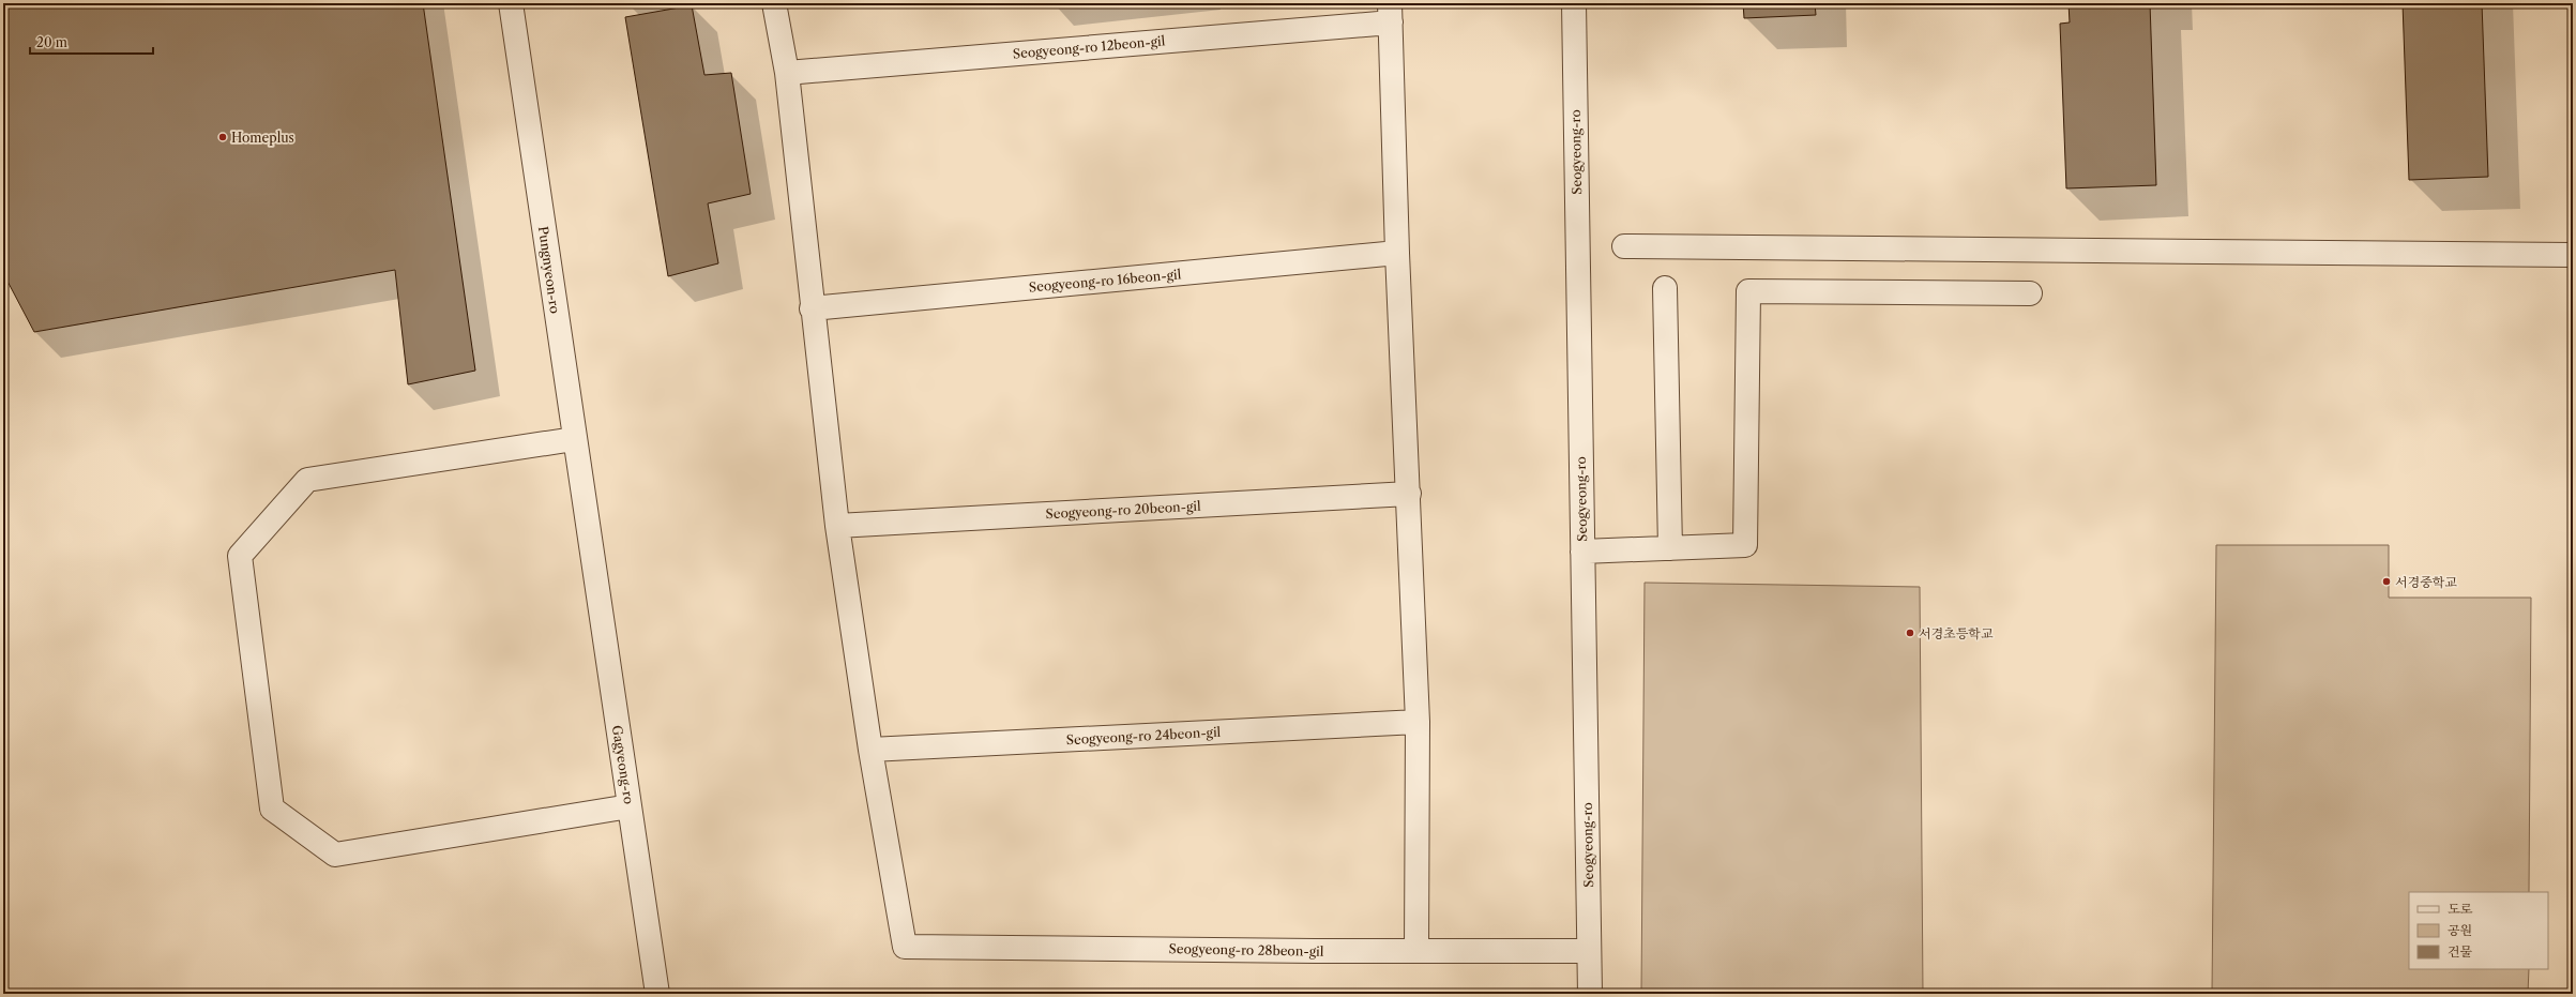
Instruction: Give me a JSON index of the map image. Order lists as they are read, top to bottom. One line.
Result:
{"streets":{"street":["Seogyeong-ro 12beon-gil","Seogyeong-ro","Pungnyeon-ro","Seogyeong-ro 16beon-gil","Seogyeong-ro 20beon-gil","Seogyeong-ro 24beon-gil","Gagyeong-ro","Seogyeong-ro 28beon-gil"]},"crossings":[["Seogyeong-ro","Seogyeong-ro 28beon-gil"],["Pungnyeon-ro","Gagyeong-ro"],["Seogyeong-ro 24beon-gil","Seogyeong-ro 28beon-gil"]],"places":["Homeplus","서경중학교","서경초등학교"],"legend":["도로","공원","건물"],"scale_bar":"20 m"}
